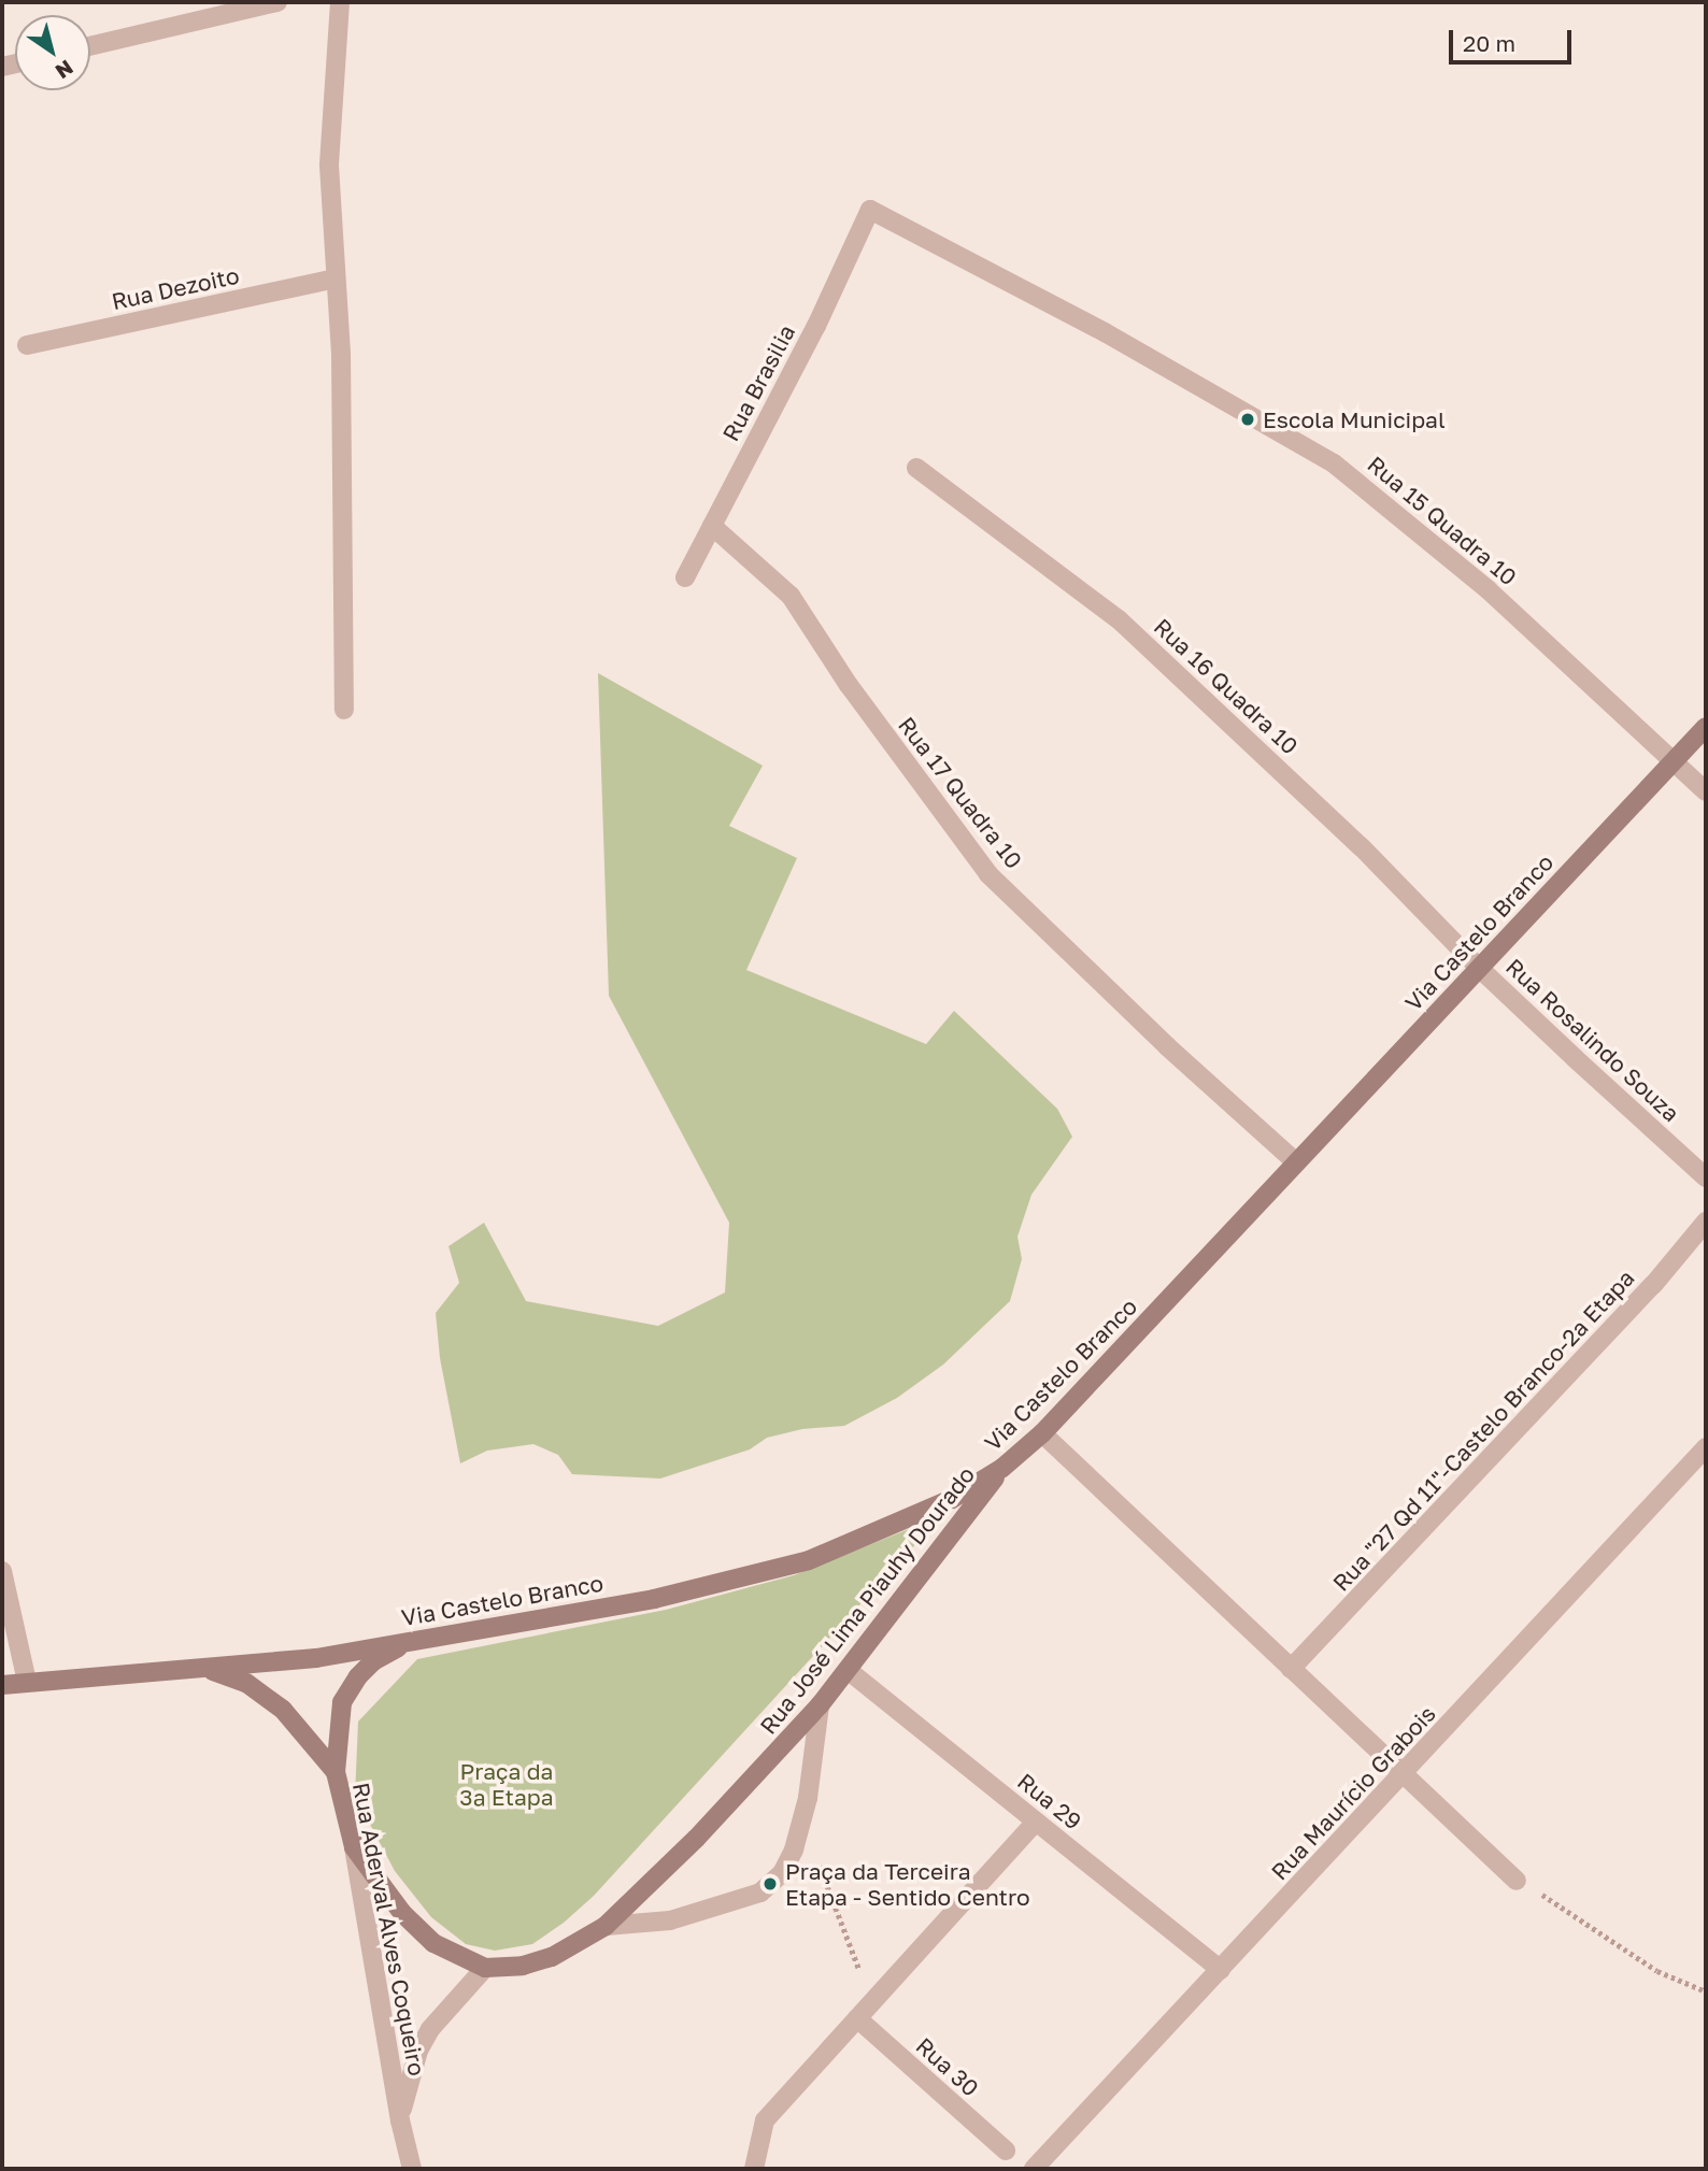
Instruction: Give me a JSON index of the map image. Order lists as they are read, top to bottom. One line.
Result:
{"streets":{"main road":["Via Castelo Branco","Rua José Lima Piauhy Dourado","Rua Aderval Alves Coqueiro"],"street":["Rua Dezoito","Rua Brasilia","Rua 15 Quadra 10","Rua 16 Quadra 10","Rua 17 Quadra 10","Rua Rosalindo Souza","Rua \"27 Qd 11\"-Castelo Branco-2ª Etapa","Rua Maurício Grabois","Rua 29","Rua 30"]},"crossings":[["Rua Brasilia","Rua 15 Quadra 10"],["Rua Brasilia","Rua 17 Quadra 10"],["Rua 15 Quadra 10","Via Castelo Branco"],["Rua 16 Quadra 10","Via Castelo Branco"],["Rua 16 Quadra 10","Rua Rosalindo Souza"],["Rua 17 Quadra 10","Via Castelo Branco"],["Via Castelo Branco","Rua Rosalindo Souza"],["Via Castelo Branco","Rua José Lima Piauhy Dourado"],["Via Castelo Branco","Rua Aderval Alves Coqueiro"],["Rua José Lima Piauhy Dourado","Rua 29"],["Rua José Lima Piauhy Dourado","Rua Aderval Alves Coqueiro"],["Rua Maurício Grabois","Rua 29"]],"parks":["Praça da 3ª Etapa"],"places":["Escola Municipal","Praça da Terceira Etapa - Sentido Centro"],"scale_bar":"20 m","north":"bottom right"}
